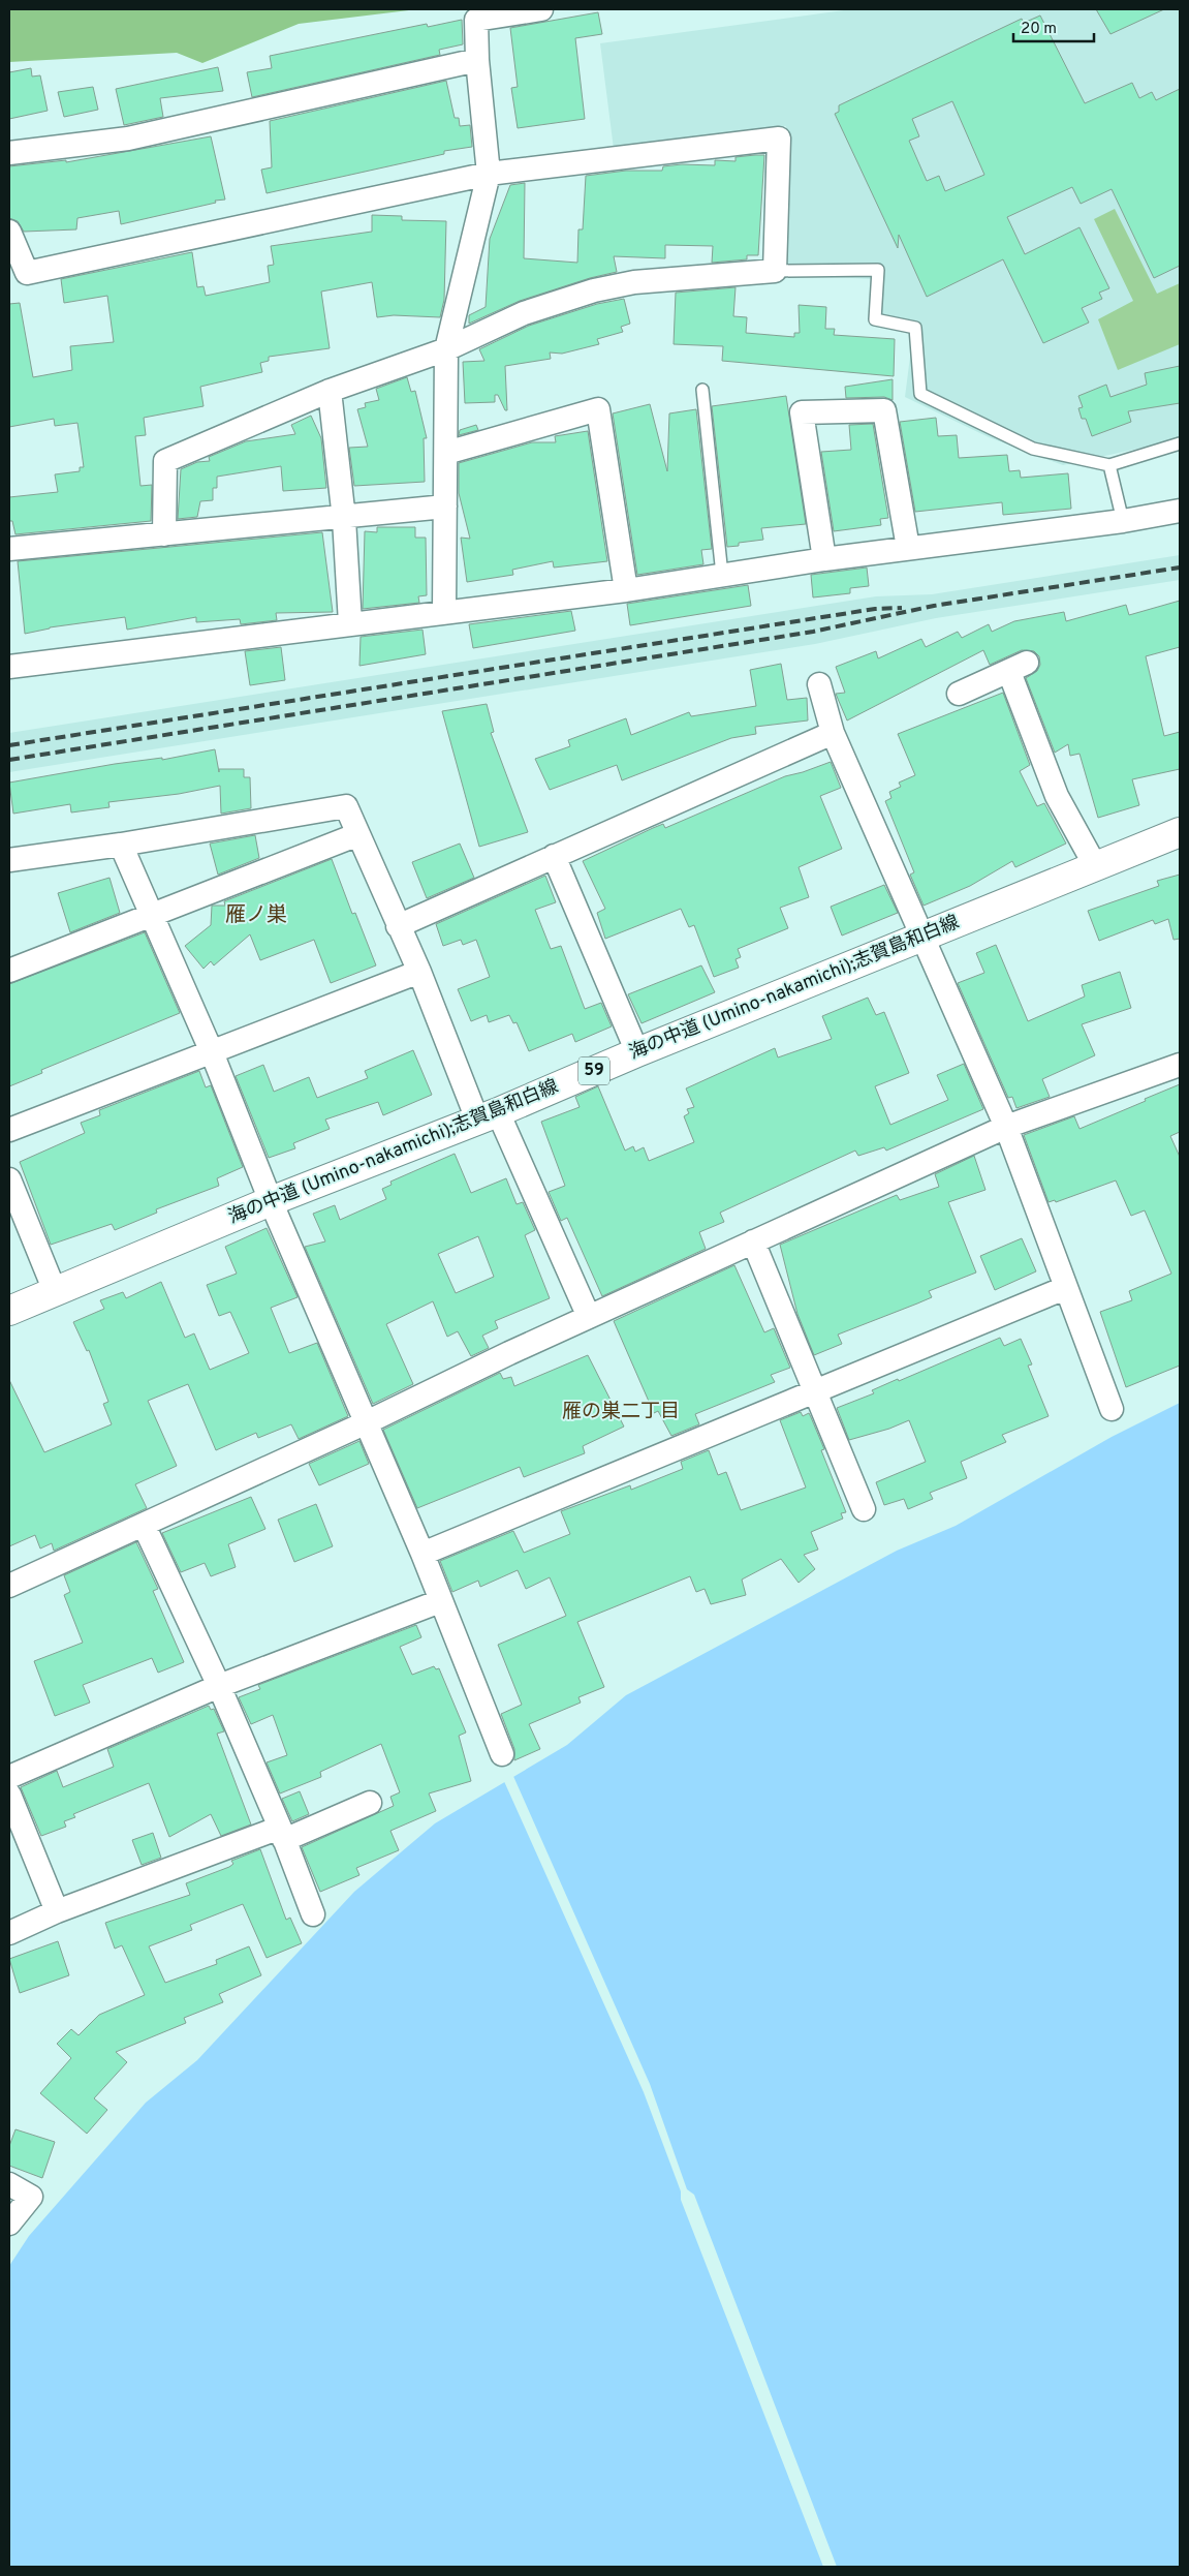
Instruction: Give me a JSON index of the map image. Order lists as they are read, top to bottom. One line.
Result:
{"streets":{"main road":["海の中道 (Umino-nakamichi);志賀島和白線","59"]},"districts":["雁ノ巣","雁の巣二丁目"],"scale_bar":"20 m"}
